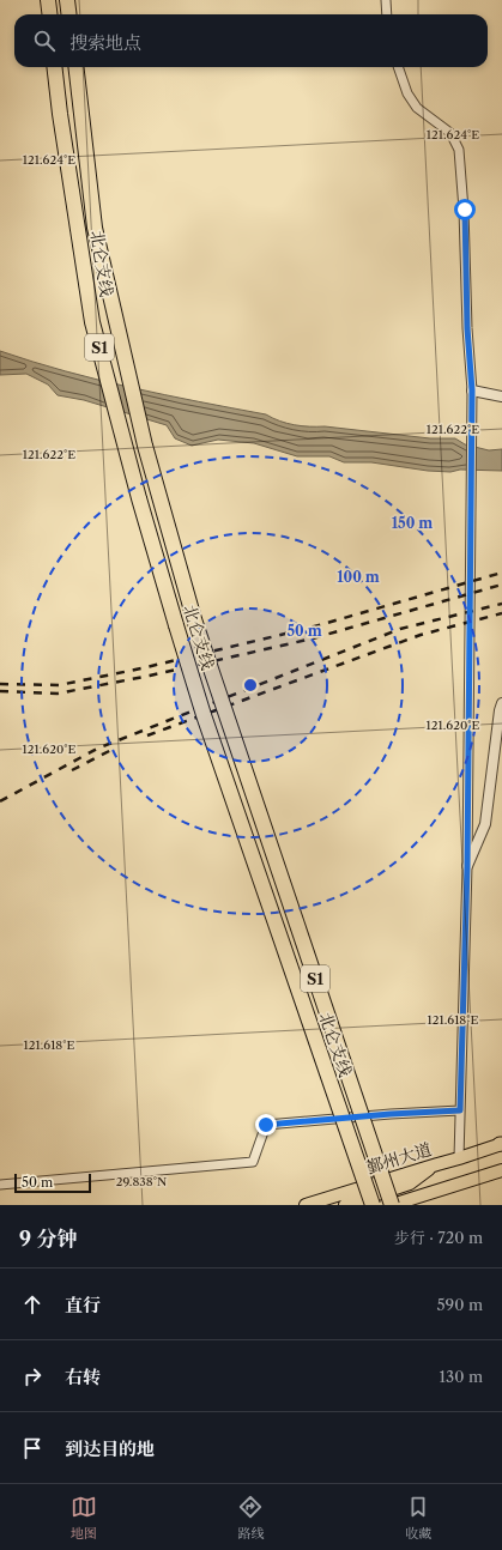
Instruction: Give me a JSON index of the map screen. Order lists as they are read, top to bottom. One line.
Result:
{"streets":{"highway":["北仑支线","S1"],"main road":["鄞州大道"]},"scale_bar":"50 m","page":{"search":"搜索地点","scale":"50 m","heading":["9 分钟","步行 · 720 m"],"list":[["直行","590 m"],["右转","130 m"],"到达目的地"],"nav":["地图","路线","收藏"]},"coordinates":["121.624°E","121.622°E","121.620°E","121.618°E","29.838°N"],"rings":["150 m","100 m","50 m"]}
